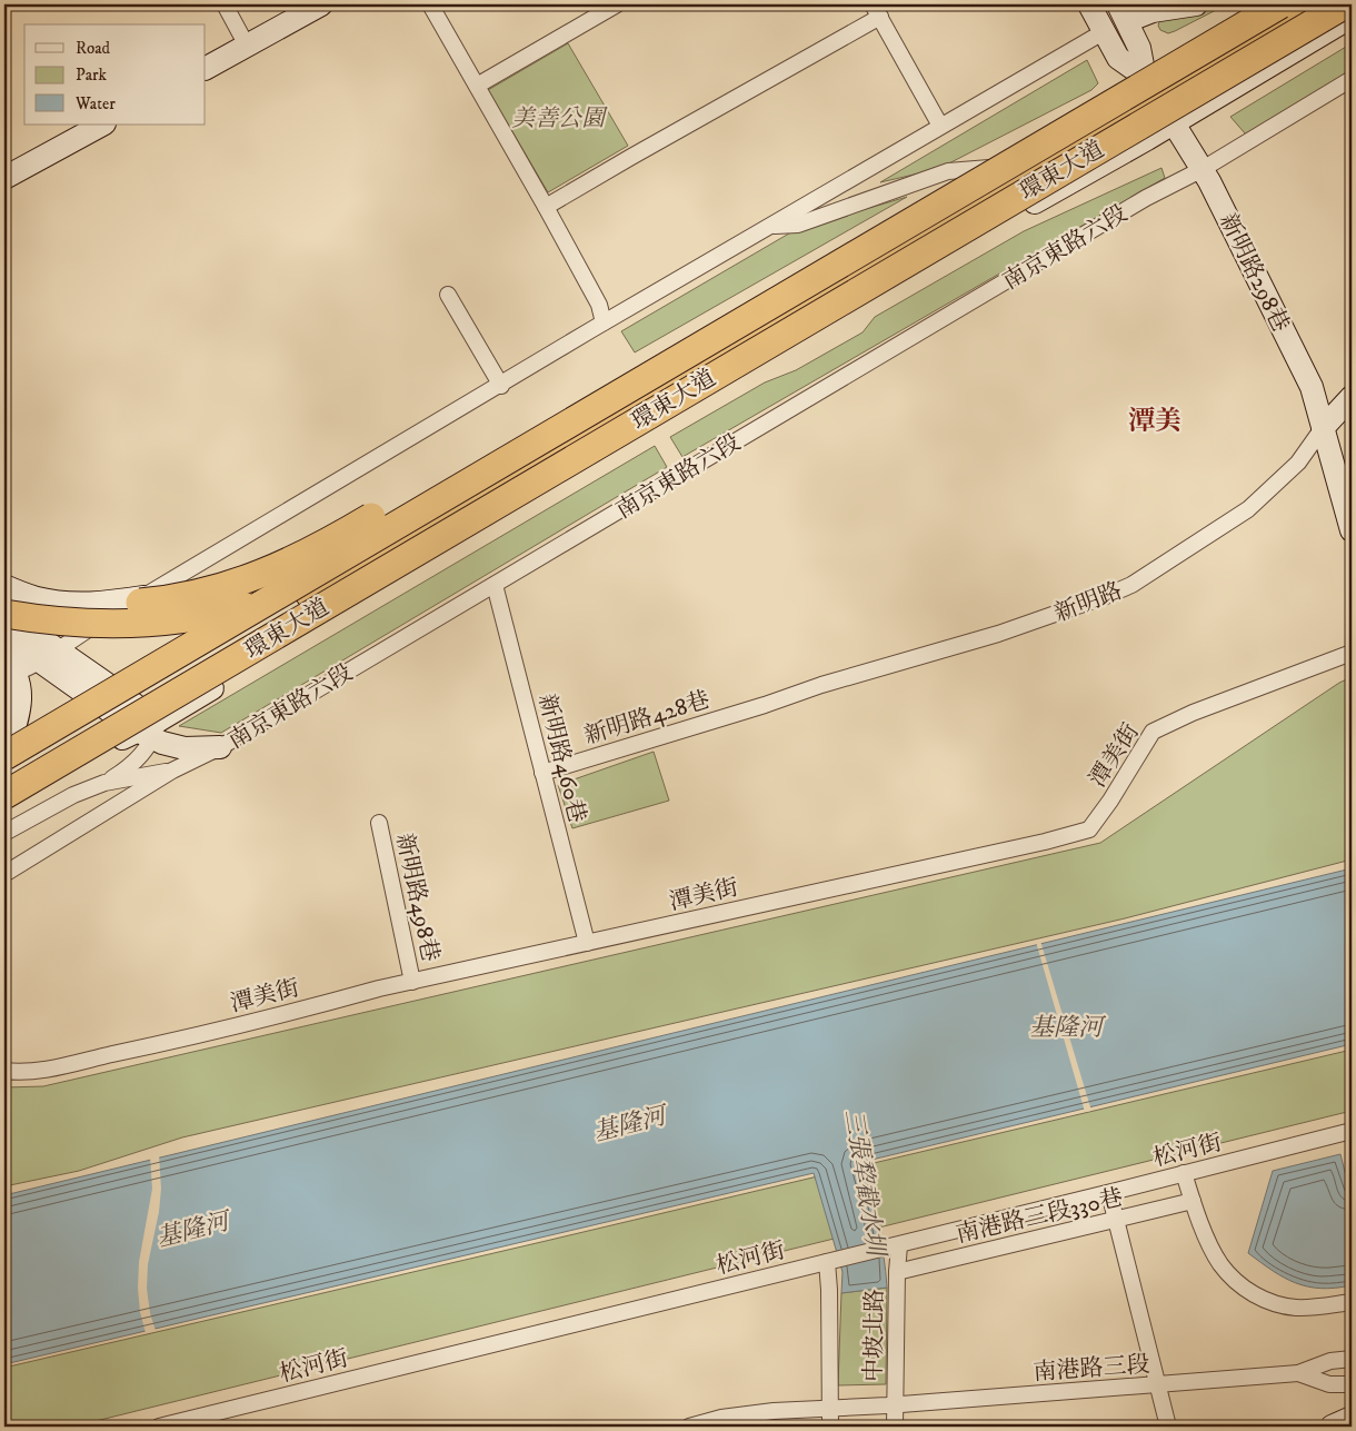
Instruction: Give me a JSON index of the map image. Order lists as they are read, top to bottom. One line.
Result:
{"streets":{"highway":["環東大道"],"main road":["新明路298巷","新明路"],"street":["南京東路六段","新明路428巷","潭美街","新明路460巷","新明路498巷","松河街","南港路三段330巷","中坡北路","南港路三段"]},"crossings":[["南京東路六段","新明路298巷"],["南京東路六段","新明路460巷"],["新明路298巷","新明路"],["新明路","新明路428巷"],["新明路428巷","新明路460巷"],["潭美街","新明路460巷"],["潭美街","新明路498巷"],["松河街","中坡北路"],["南港路三段330巷","中坡北路"],["中坡北路","南港路三段"]],"districts":["潭美"],"water":["基隆河","三張犂截水圳"],"parks":["美善公園"],"legend":["Road","Park","Water"]}
